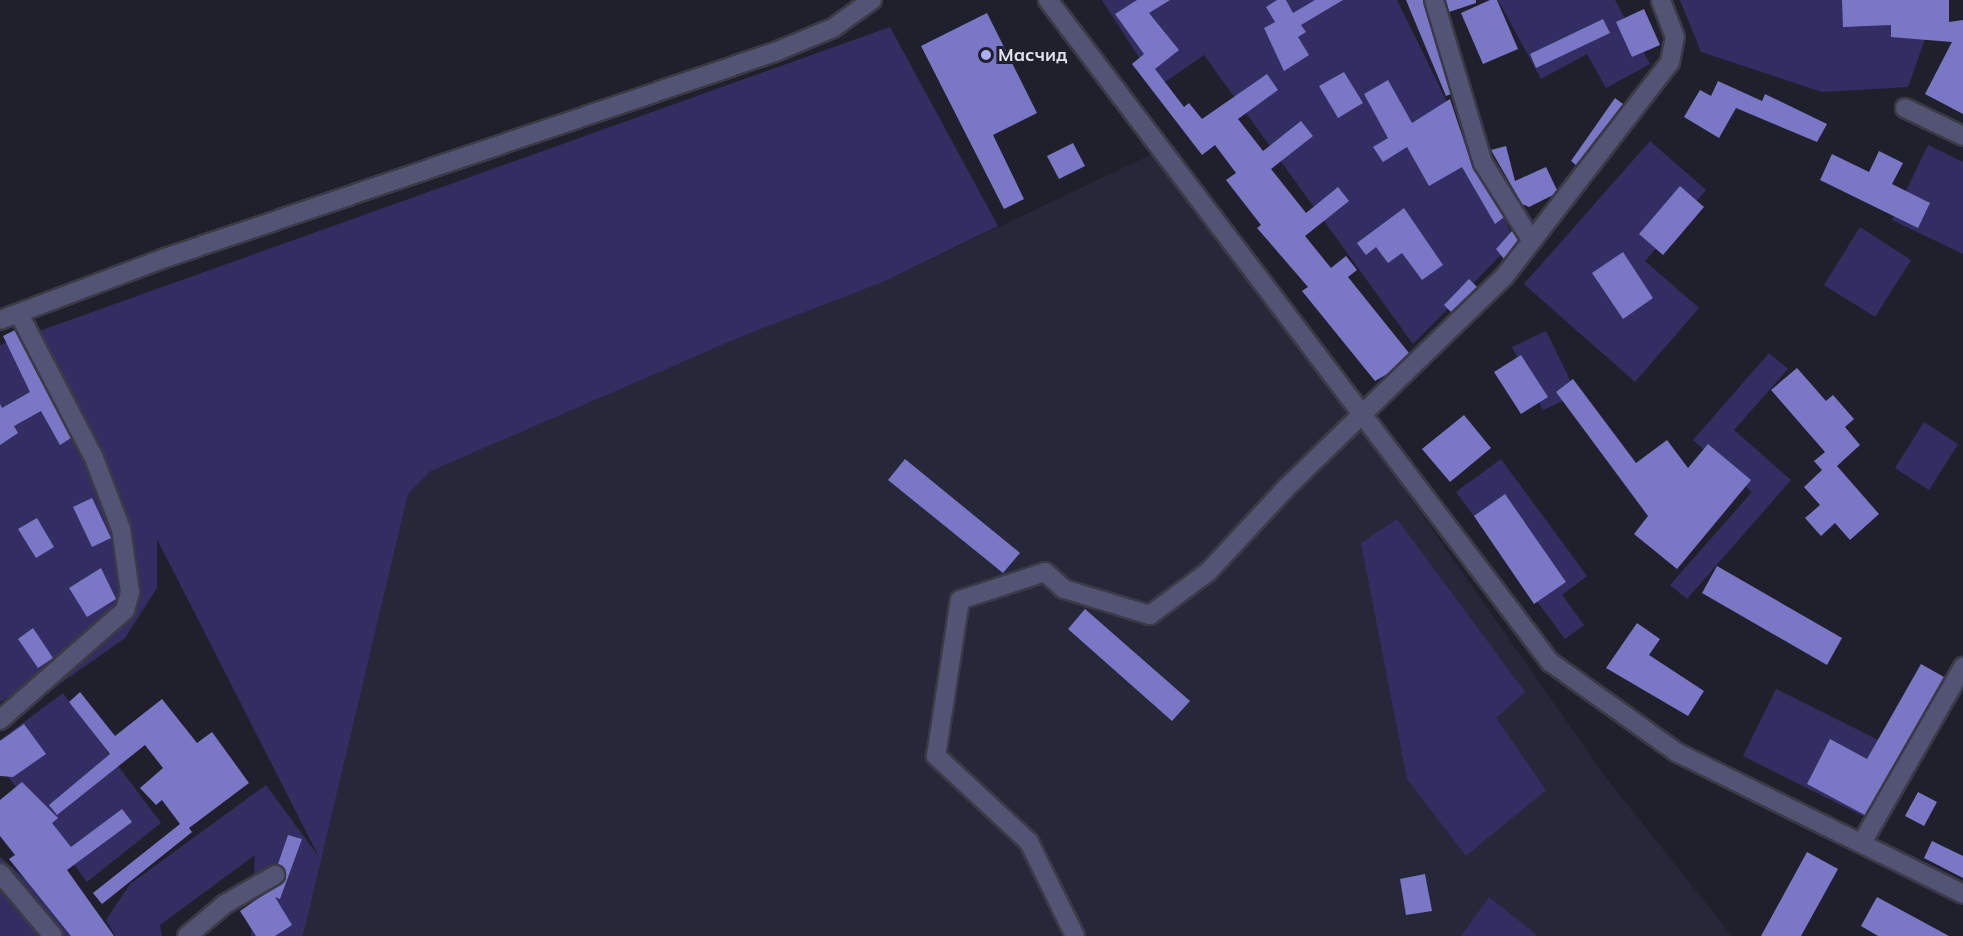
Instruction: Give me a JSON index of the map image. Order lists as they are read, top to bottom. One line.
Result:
{"places":["Масчид"]}
